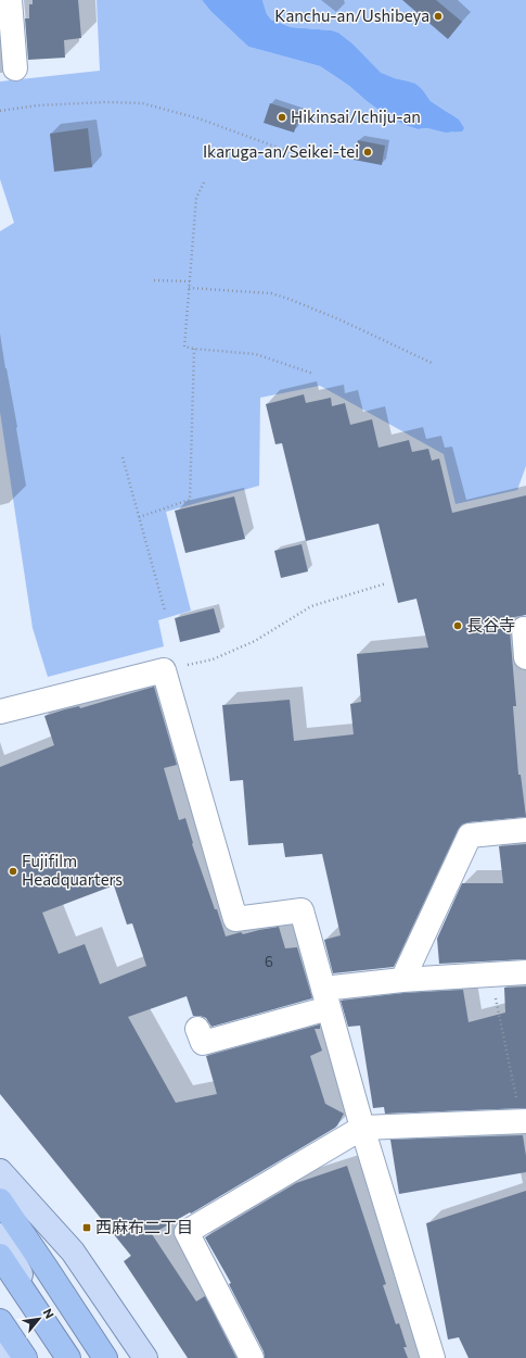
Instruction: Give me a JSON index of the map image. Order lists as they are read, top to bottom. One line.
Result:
{"places":{"other":["Kanchu-an/Ushibeya","Hikinsai/Ichiju-an","Ikaruga-an/Seikei-tei","長谷寺","Fujifilm Headquarters"],"transit":["西麻布二丁目"]},"house_numbers":["6"],"north":"top right"}
